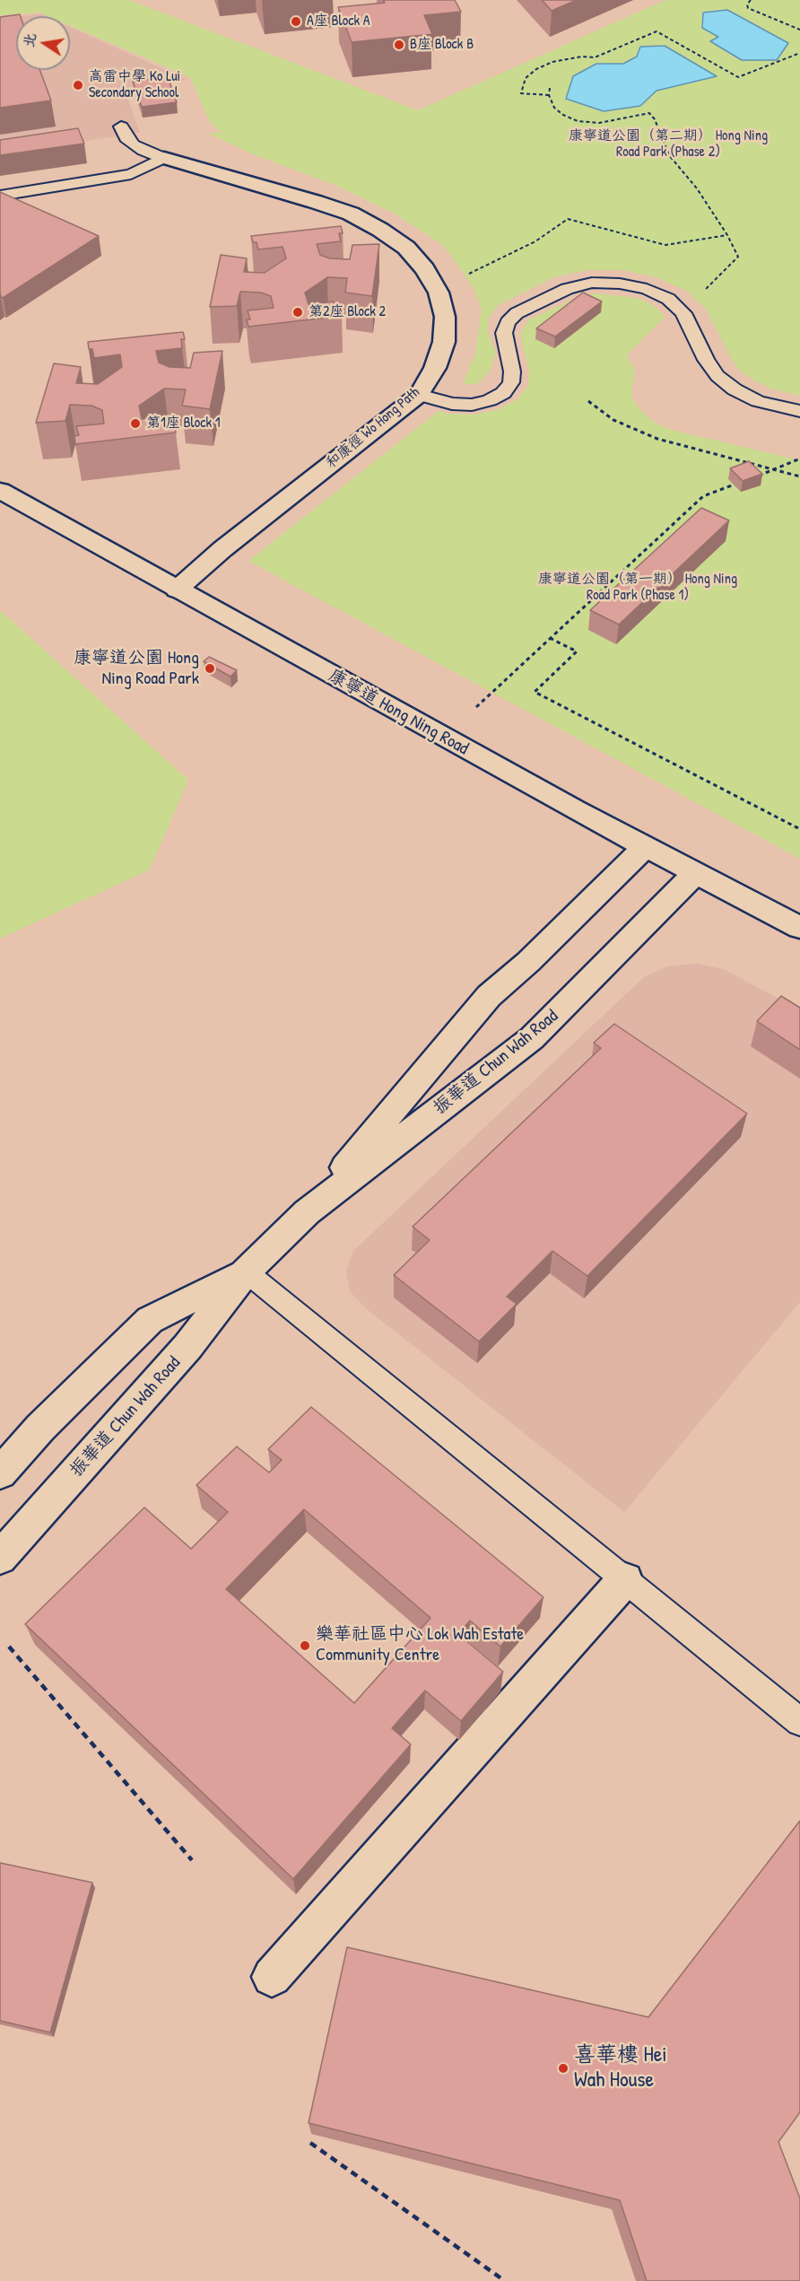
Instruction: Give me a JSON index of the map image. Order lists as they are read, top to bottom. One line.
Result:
{"streets":{"main road":["和康徑 Wo Hong Path","康寧道 Hong Ning Road","振華道 Chun Wah Road"]},"crossings":[["和康徑 Wo Hong Path","康寧道 Hong Ning Road"],["康寧道 Hong Ning Road","振華道 Chun Wah Road"]],"parks":["康寧道公園（第二期） Hong Ning Road Park (Phase 2)","康寧道公園（第一期） Hong Ning Road Park (Phase 1)"],"places":["A座 Block A","B座 Block B","高雷中學 Ko Lui Secondary School","第2座 Block 2","第1座 Block 1","康寧道公園 Hong Ning Road Park","樂華社區中心 Lok Wah Estate Community Centre","喜華樓 Hei Wah House"],"north":"left"}
